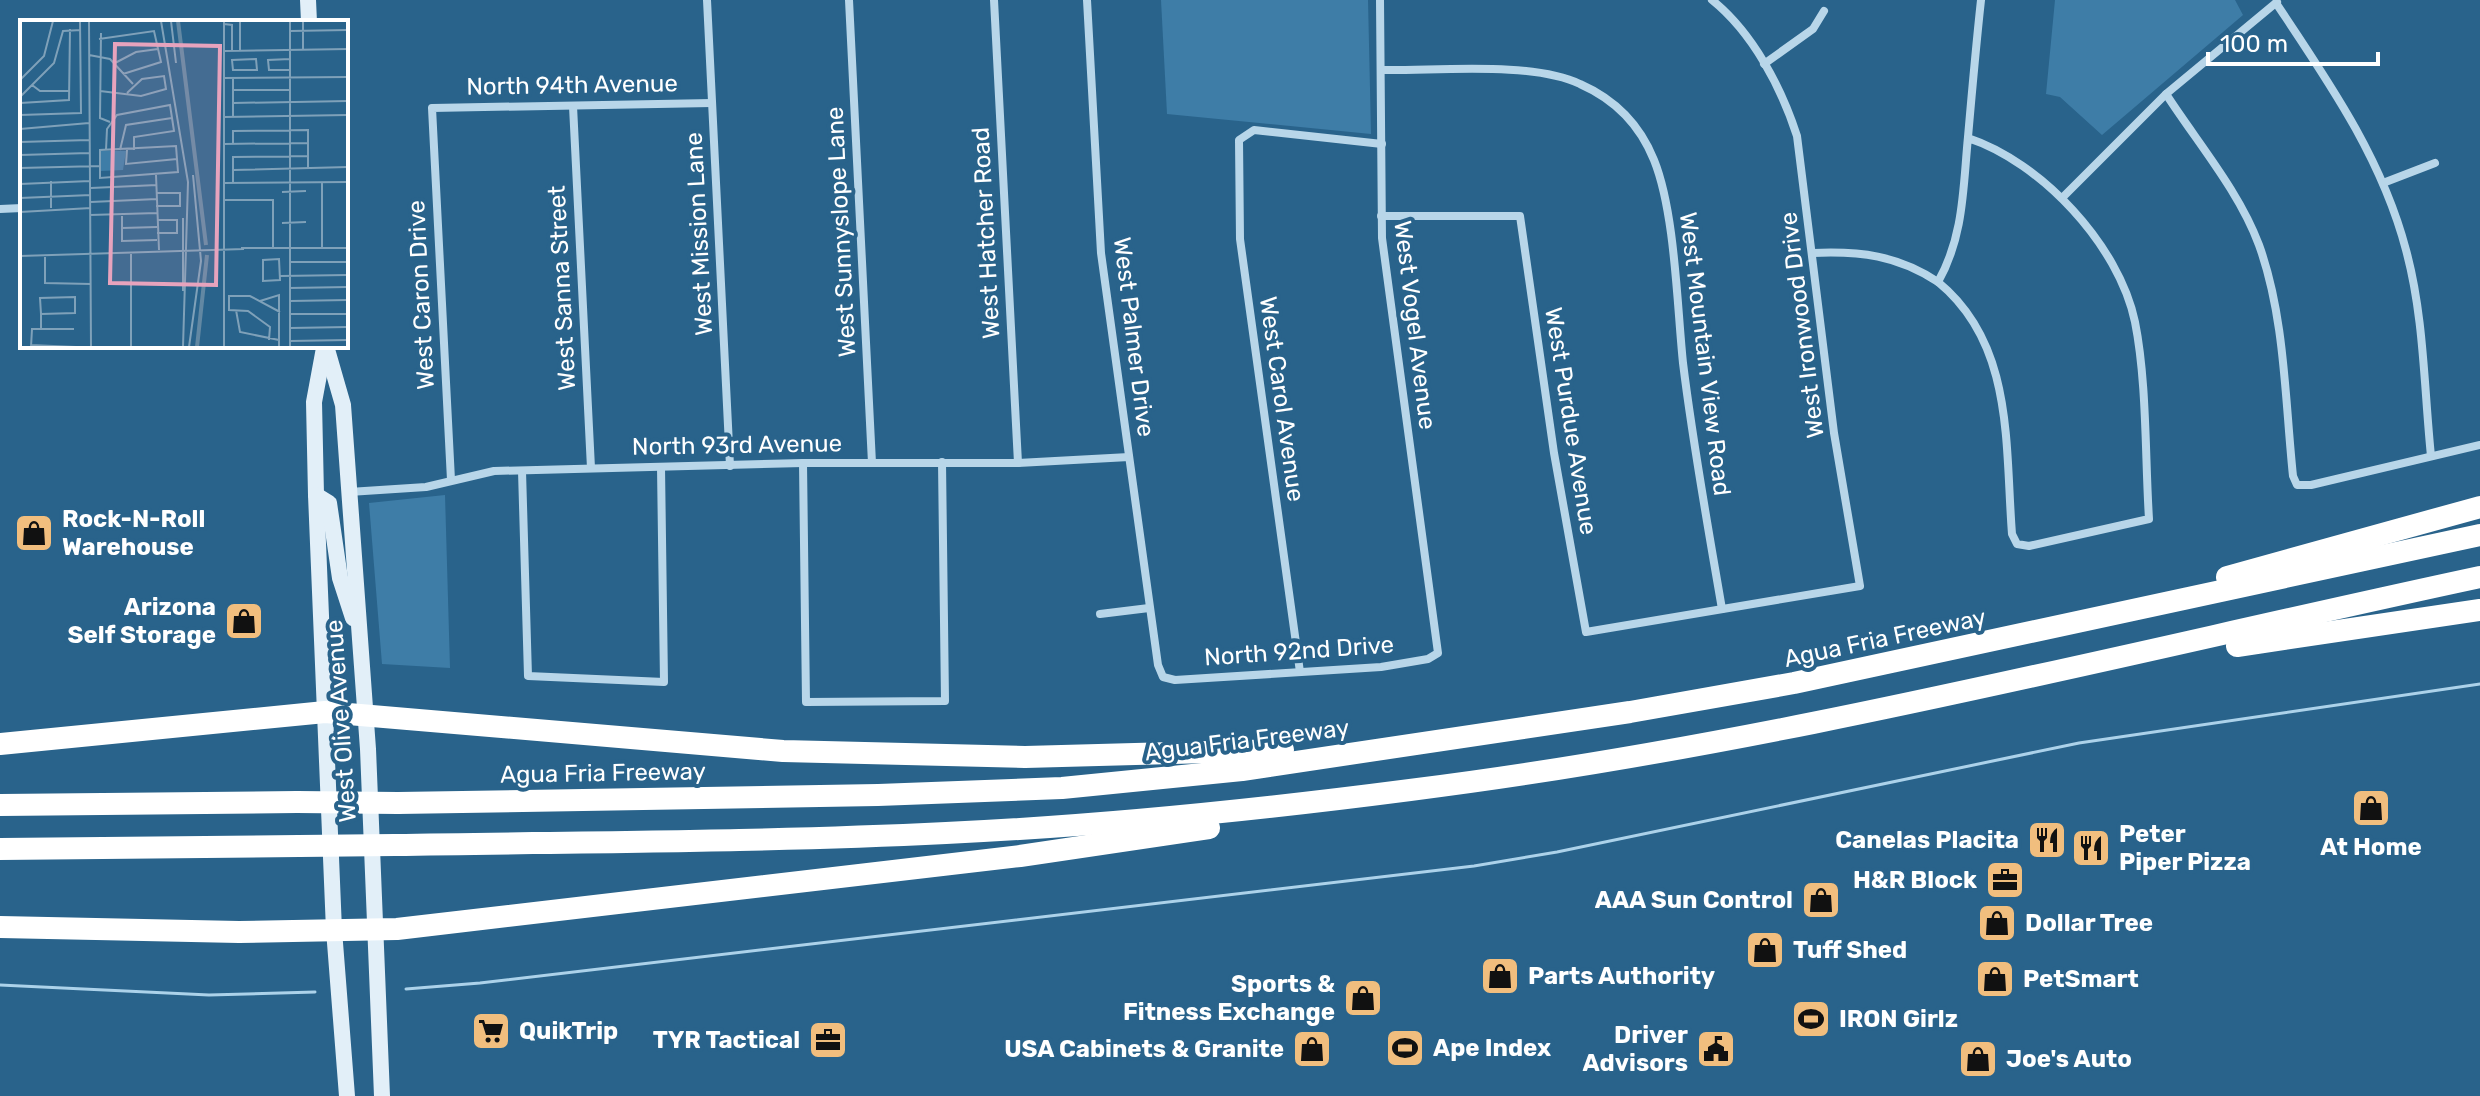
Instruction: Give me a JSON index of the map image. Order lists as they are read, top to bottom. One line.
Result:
{"streets":{"highway":["Agua Fria Freeway"],"main road":["West Olive Avenue"],"street":["North 94th Avenue","West Sunnyslope Lane","West Hatcher Road","West Mission Lane","West Sanna Street","West Caron Drive","West Vogel Avenue","West Ironwood Drive","West Palmer Drive","West Mountain View Road","West Carol Avenue","West Purdue Avenue","North 93rd Avenue","North 92nd Drive"]},"crossings":[["North 94th Avenue","West Mission Lane"],["North 94th Avenue","West Sanna Street"],["North 94th Avenue","West Caron Drive"],["West Sunnyslope Lane","North 93rd Avenue"],["West Hatcher Road","North 93rd Avenue"],["West Mission Lane","North 93rd Avenue"],["West Sanna Street","North 93rd Avenue"],["West Caron Drive","North 93rd Avenue"],["West Vogel Avenue","West Mountain View Road"],["West Vogel Avenue","West Carol Avenue"],["West Vogel Avenue","West Purdue Avenue"],["West Vogel Avenue","North 92nd Drive"],["West Ironwood Drive","West Mountain View Road"],["West Ironwood Drive","West Purdue Avenue"],["West Palmer Drive","North 93rd Avenue"],["West Palmer Drive","North 92nd Drive"],["West Mountain View Road","West Purdue Avenue"],["West Carol Avenue","North 92nd Drive"],["North 93rd Avenue","West Olive Avenue"]],"places":{"shop":["Rock-N-Roll Warehouse","Arizona Self Storage","At Home","AAA Sun Control","Dollar Tree","Tuff Shed","Parts Authority","PetSmart","Sports & Fitness Exchange","USA Cabinets & Granite","Joe's Auto"],"restaurant":["Canelas Placita","Peter Piper Pizza"],"office":["H&R Block","TYR Tactical"],"sports":["IRON Girlz","Ape Index"],"supermarket":["QuikTrip"],"public building":["Driver Advisors"]},"scale_bar":"100 m"}
